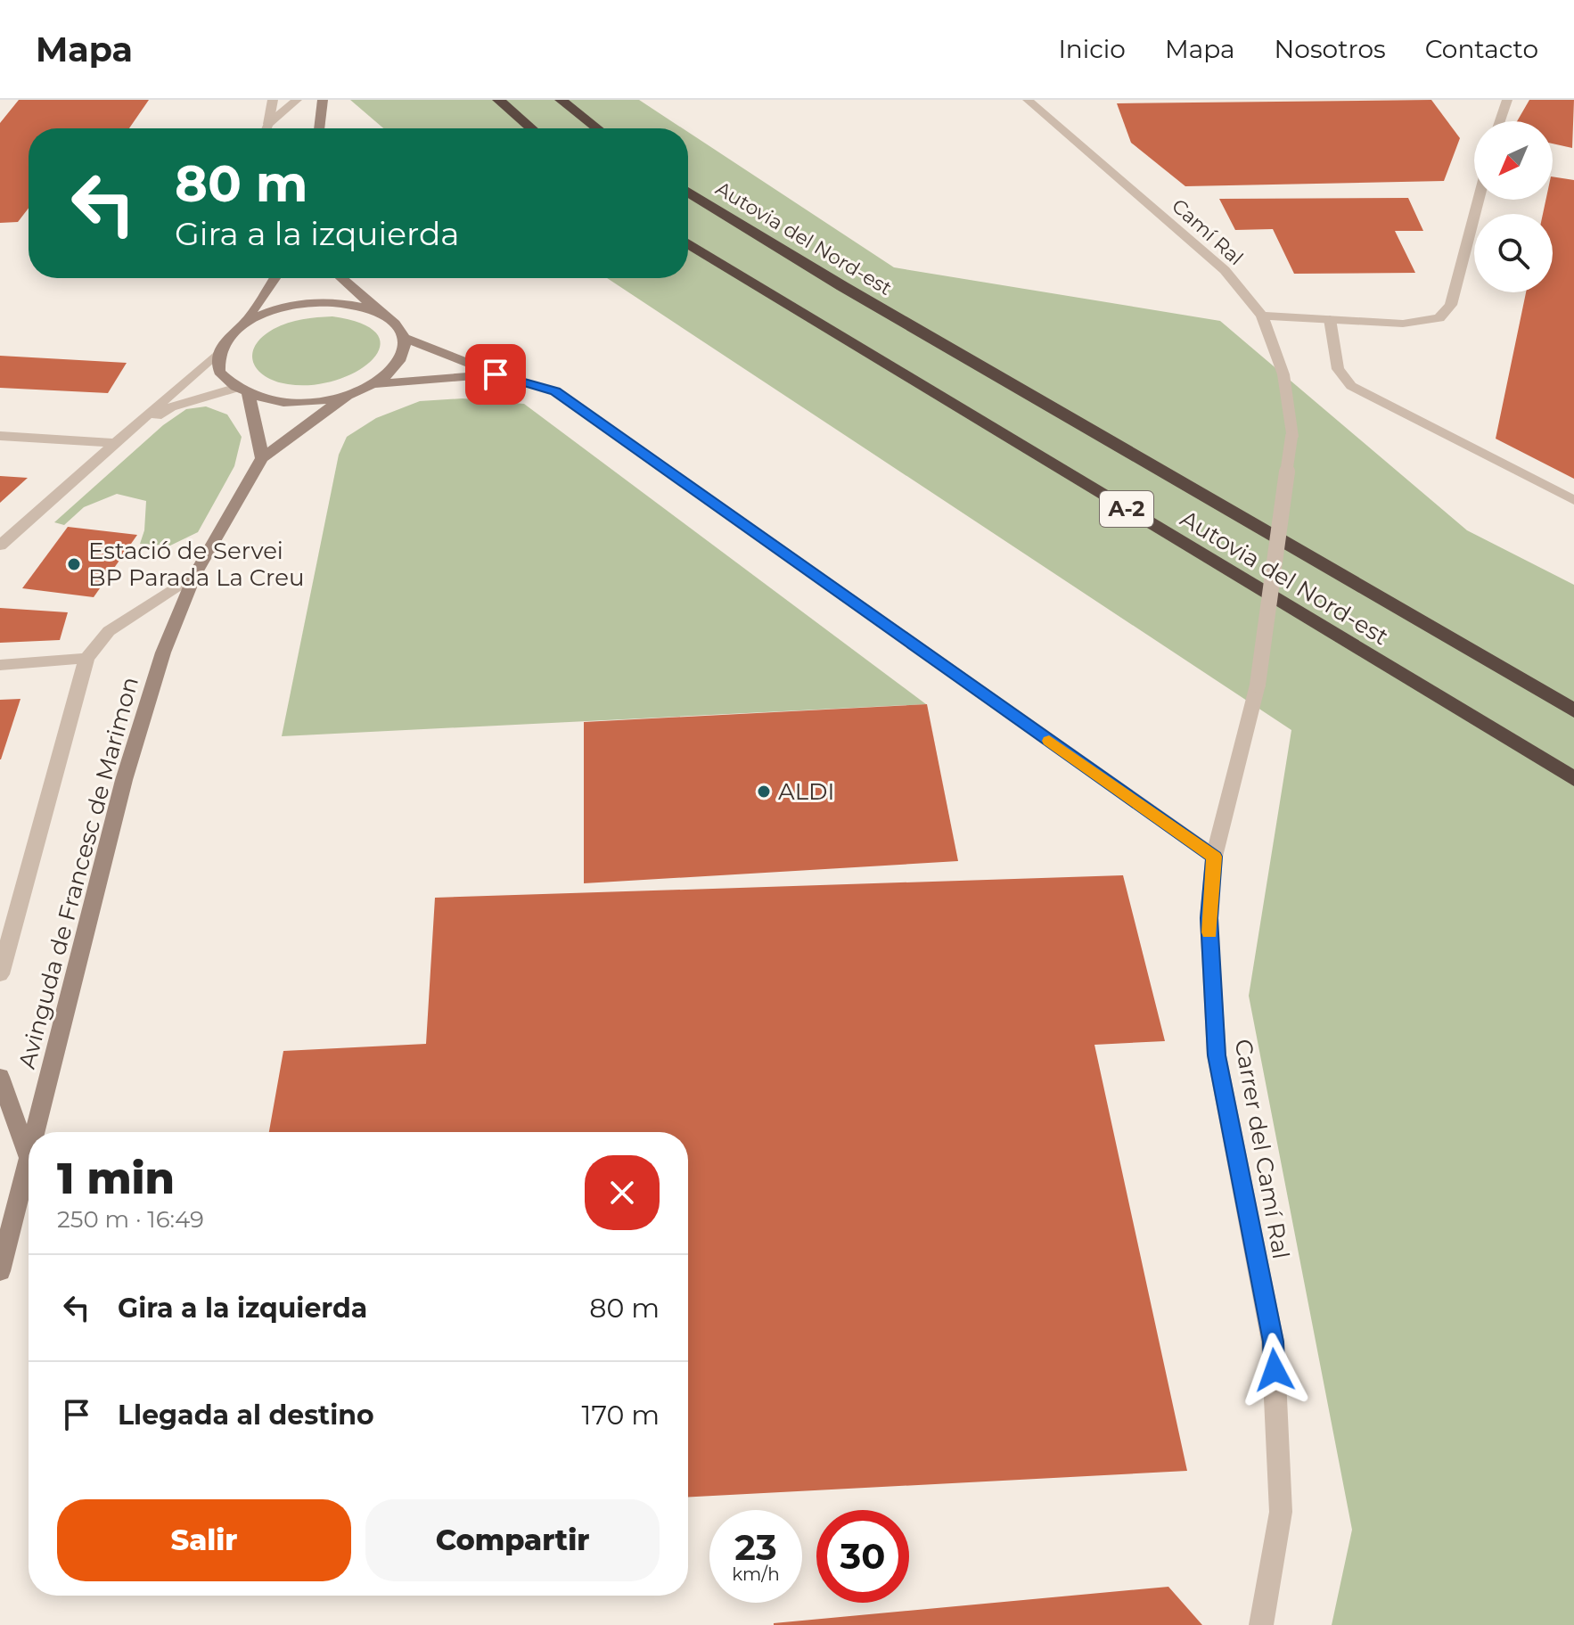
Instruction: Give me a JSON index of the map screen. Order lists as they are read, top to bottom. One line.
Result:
{"streets":{"highway":["Autovia del Nord-est","A-2"],"main road":["Avinguda de Francesc de Marimon"],"street":["Camí Ral","Carrer del Camí Ral"]},"crossings":[["Camí Ral","Carrer del Camí Ral"]],"places":["Estació de Servei BP Parada La Creu","ALDI"],"north":"bottom left","page":{"header":"Mapa","nav":["Inicio","Mapa","Nosotros","Contacto"],"turn":["80 m","Gira a la izquierda"],"heading":["1 min","250 m · 16:49"],"list":[{"name":"Gira a la izquierda","value":"80 m"},{"name":"Llegada al destino","value":"170 m"}],"buttons":["Salir","Compartir"],"speed":"23 km/h","limit":"30"}}
